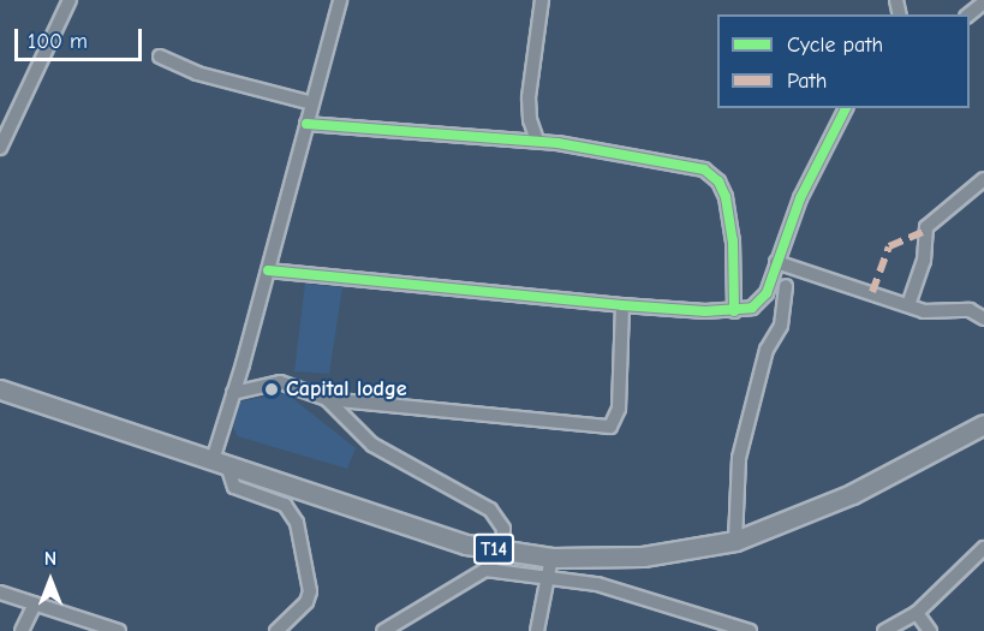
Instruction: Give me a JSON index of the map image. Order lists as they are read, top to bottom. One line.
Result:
{"streets":{"highway":["T14"]},"places":["Capital lodge"],"legend":["Cycle path","Path"],"scale_bar":"100 m","north":"top"}
